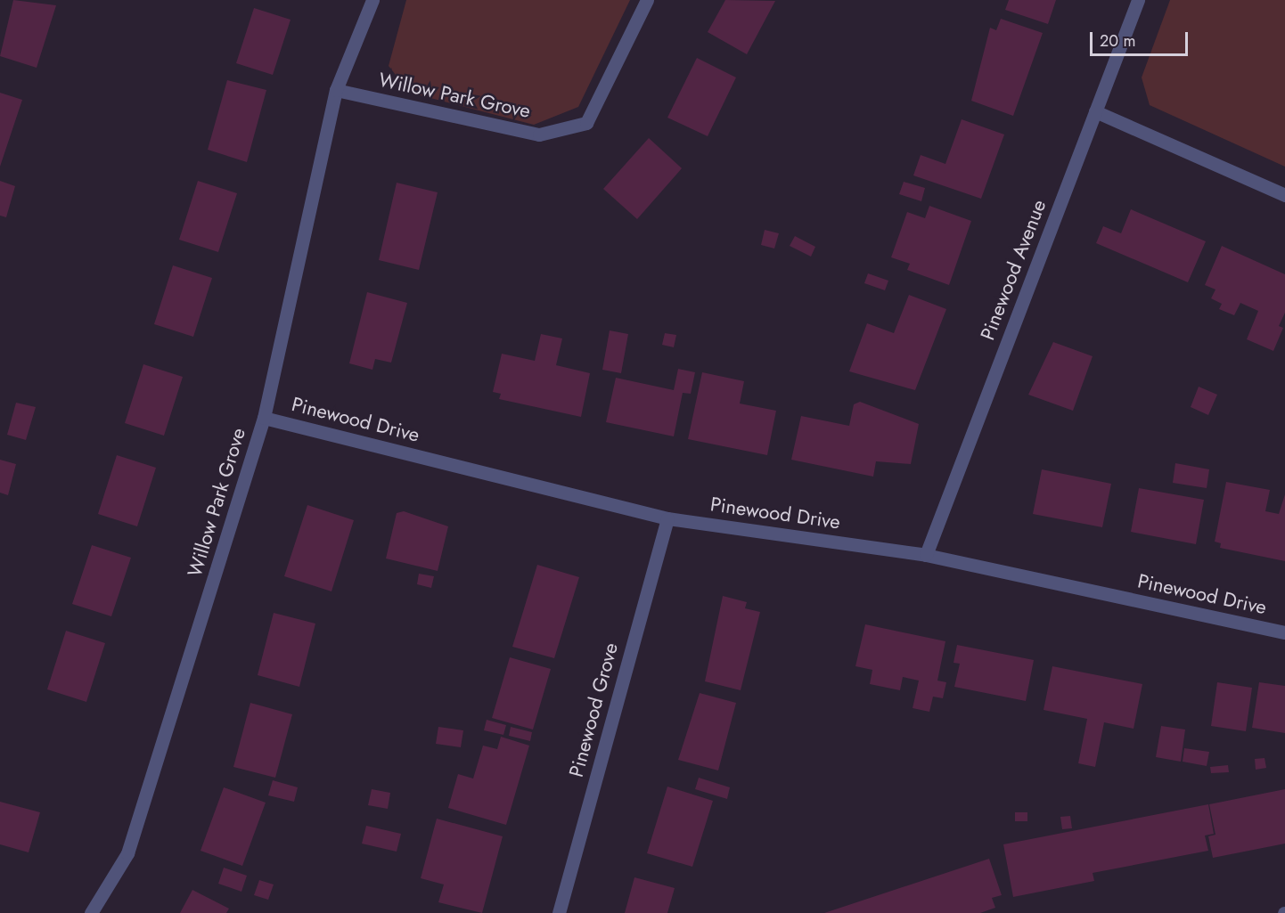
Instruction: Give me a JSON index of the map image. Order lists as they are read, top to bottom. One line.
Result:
{"streets":{"street":["Willow Park Grove","Pinewood Avenue","Pinewood Drive","Pinewood Grove"]},"crossings":[["Willow Park Grove","Pinewood Drive"],["Pinewood Avenue","Pinewood Drive"],["Pinewood Drive","Pinewood Grove"]],"scale_bar":"20 m"}
